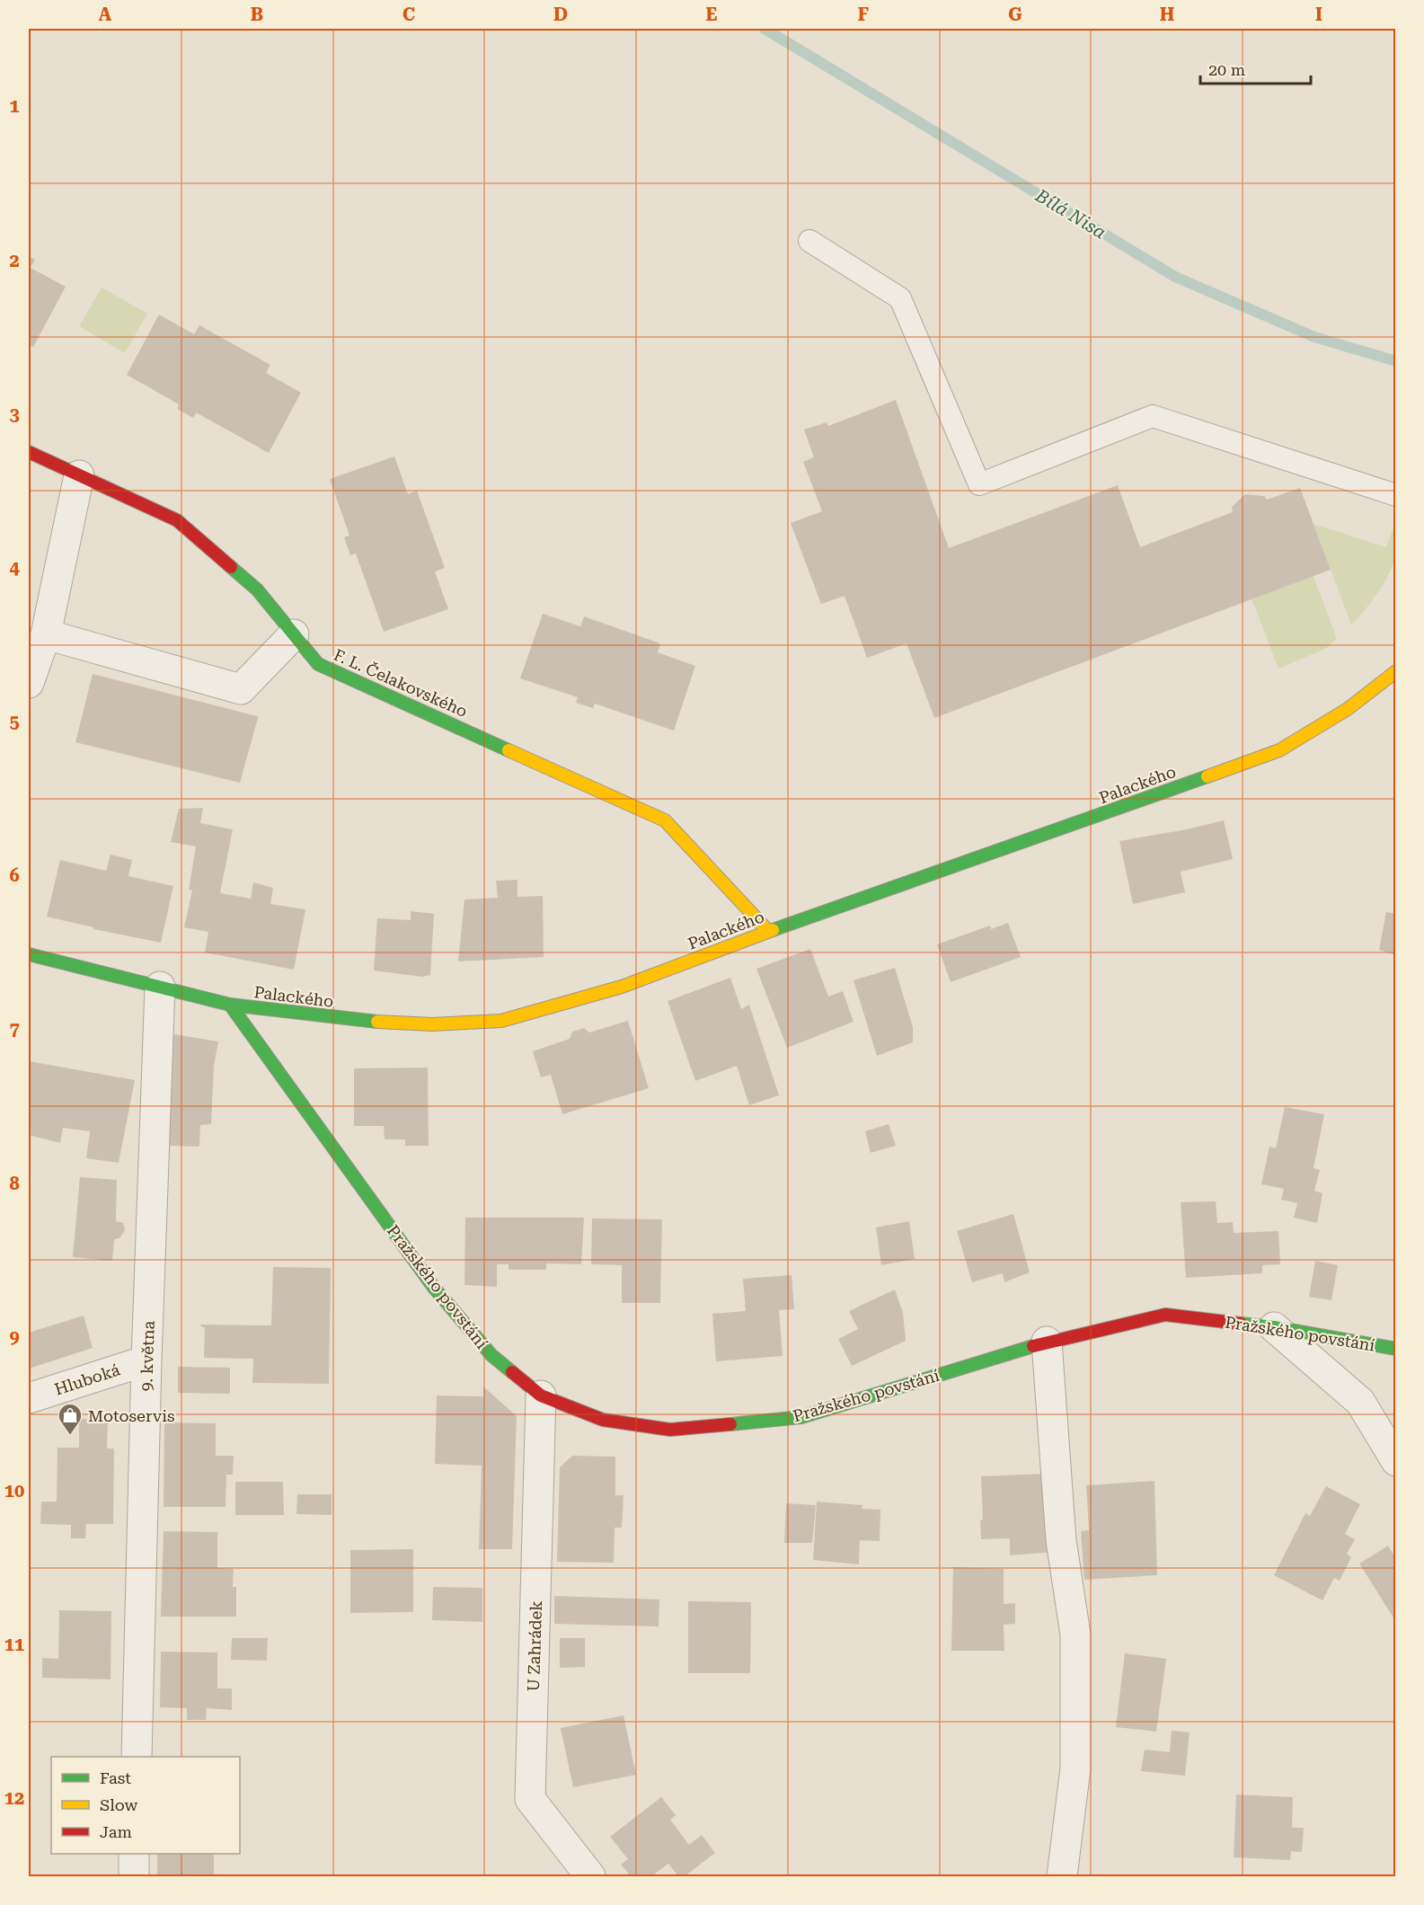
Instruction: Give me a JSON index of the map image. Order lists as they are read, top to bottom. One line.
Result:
{"streets":{"street":["F. L. Čelakovského","Palackého","Pražského povstání","9. května","Hluboká","U Zahrádek"]},"crossings":[["F. L. Čelakovského","Palackého"],["Palackého","Pražského povstání"],["Palackého","9. května"],["Pražského povstání","U Zahrádek"],["9. května","Hluboká"]],"water":["Bílá Nisa"],"places":{"shop":["Motoservis"]},"legend":["Fast","Slow","Jam"],"scale_bar":"20 m","grid":{"columns":["A","B","C","D","E","F","G","H","I"],"rows":["1","2","3","4","5","6","7","8","9","10","11","12"]}}
